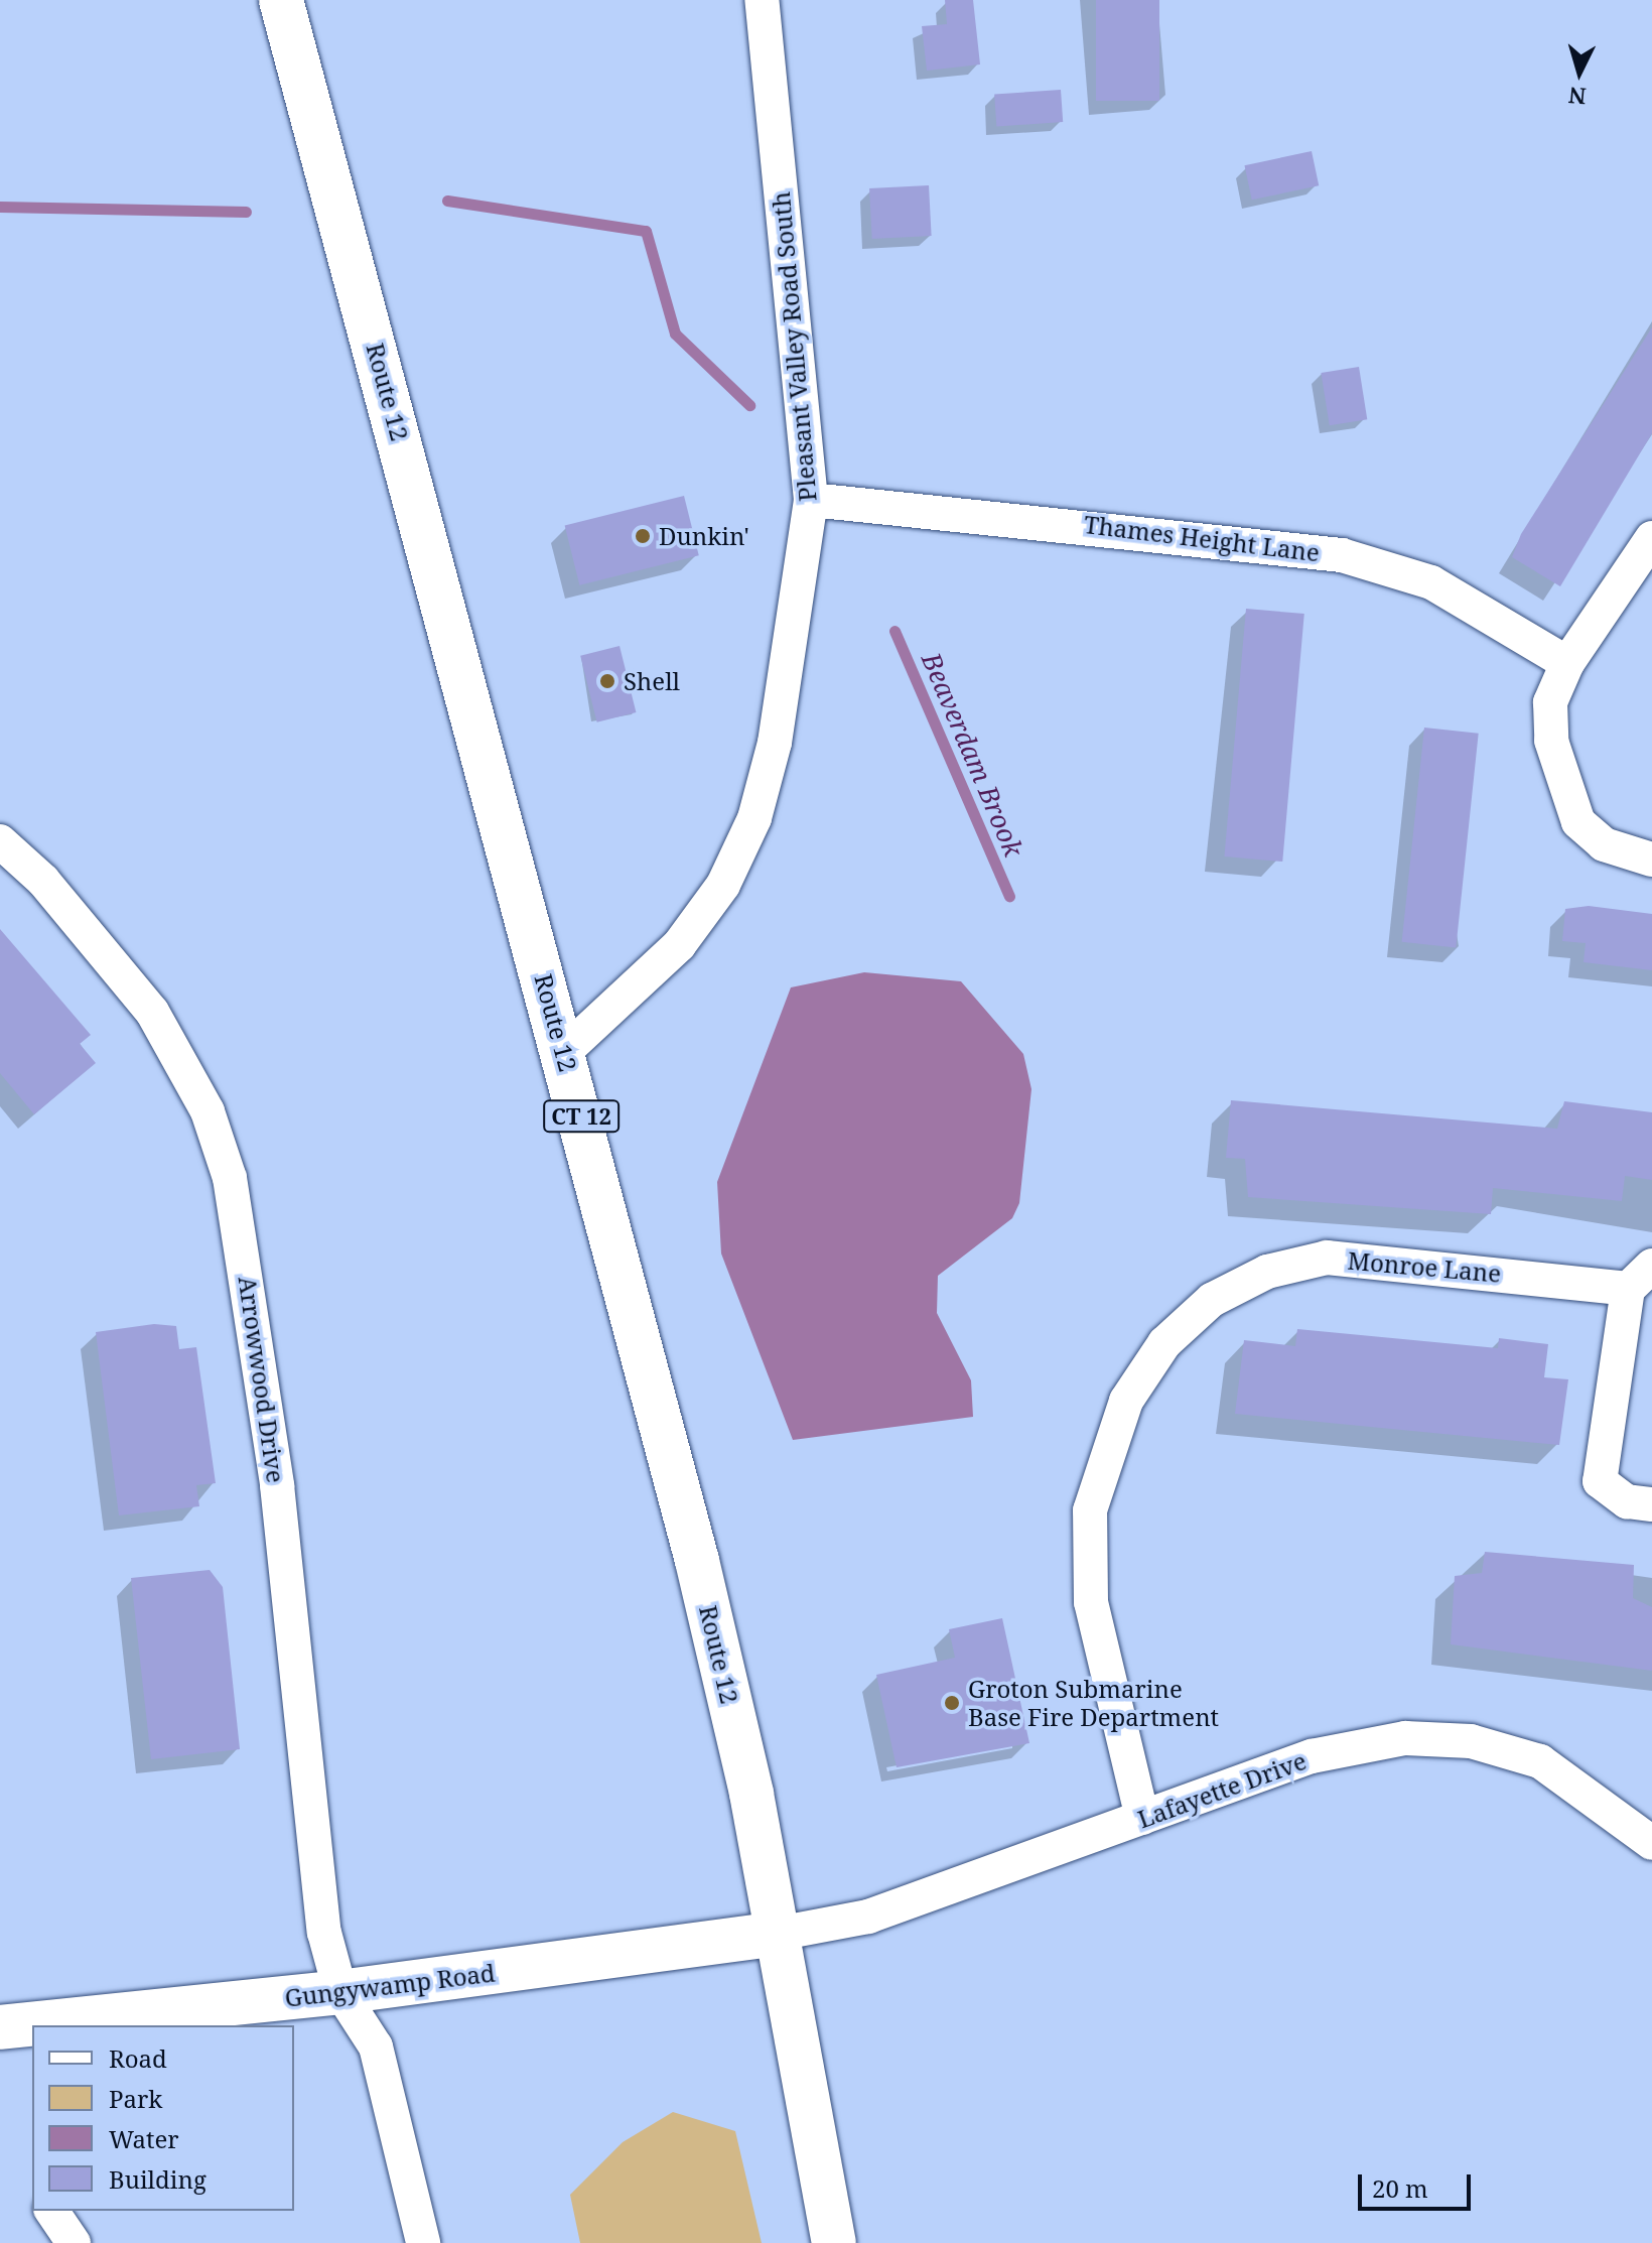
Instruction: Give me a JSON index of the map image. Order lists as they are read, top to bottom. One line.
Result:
{"streets":{"main road":["Route 12","CT 12","Gungywamp Road"],"street":["Pleasant Valley Road South","Thames Height Lane","Monroe Lane","Arrowwood Drive","Lafayette Drive"]},"crossings":[["Pleasant Valley Road South","Route 12"],["Pleasant Valley Road South","Thames Height Lane"],["Route 12","Lafayette Drive"],["Route 12","Gungywamp Road"],["Monroe Lane","Lafayette Drive"],["Arrowwood Drive","Gungywamp Road"],["Lafayette Drive","Gungywamp Road"]],"water":["Beaverdam Brook"],"places":["Dunkin'","Shell","Groton Submarine Base Fire Department"],"legend":["Road","Park","Water","Building"],"scale_bar":"20 m","north":"bottom"}
